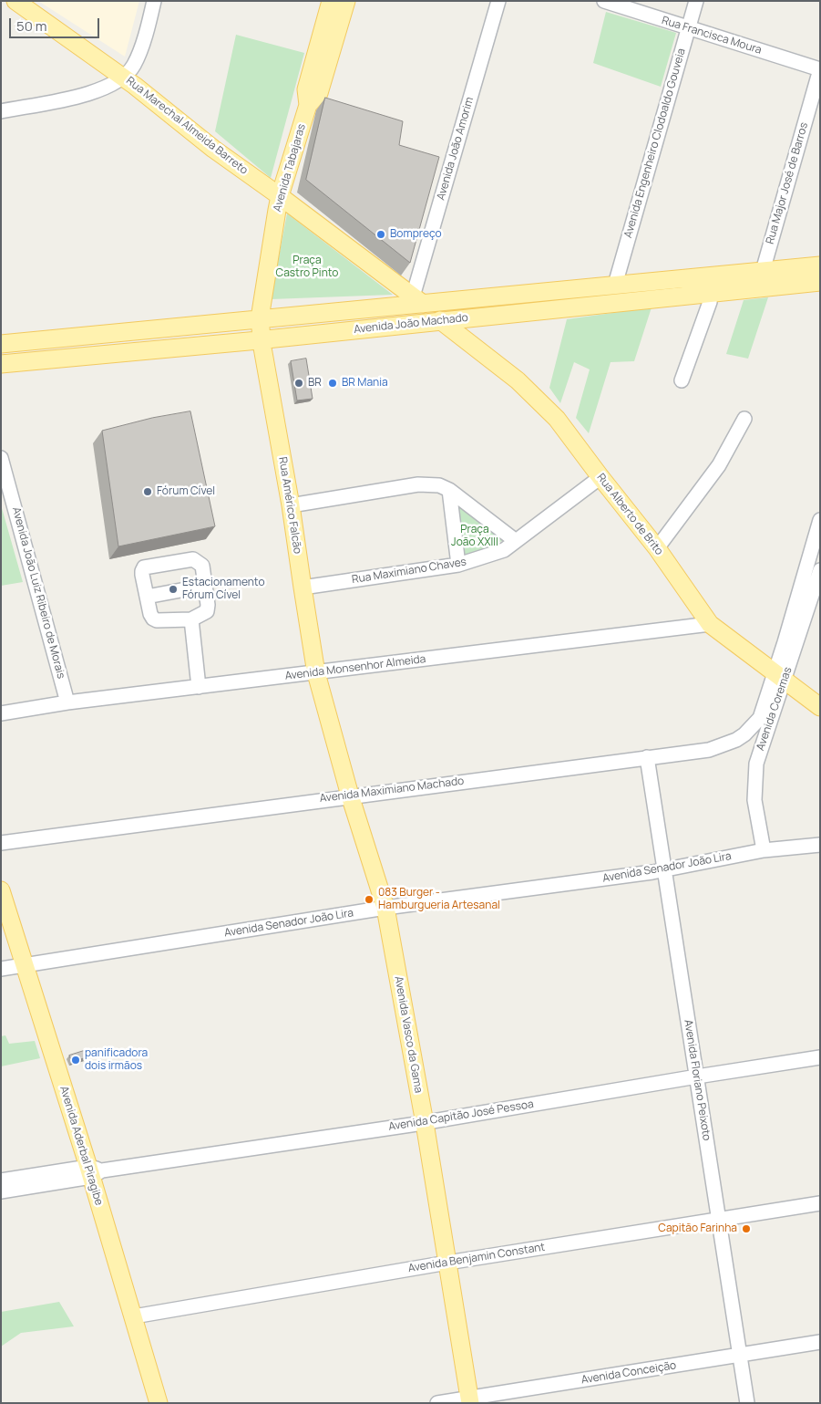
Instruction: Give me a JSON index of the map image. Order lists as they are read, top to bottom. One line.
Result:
{"streets":{"main road":["Rua Marechal Almeida Barreto","Avenida Tabajaras","Avenida João Machado","Rua Américo Falcão","Rua Alberto de Brito","Avenida Vasco da Gama","Avenida Aderbal Piragibe"],"street":["Rua Francisca Moura","Avenida Engenheiro Clodoaldo Gouveia","Avenida João Amorim","Rua Major José de Barros","Rua Maximiano Chaves","Avenida João Luiz Ribeiro de Morais","Avenida Monsenhor Almeida","Avenida Coremas","Avenida Maximiano Machado","Avenida Senador João Lira","Avenida Floriano Peixoto","Avenida Capitão José Pessoa","Avenida Benjamin Constant","Avenida Conceição"]},"crossings":[["Rua Francisca Moura","Avenida Engenheiro Clodoaldo Gouveia"],["Rua Francisca Moura","Rua Major José de Barros"],["Rua Marechal Almeida Barreto","Avenida João Amorim"],["Rua Marechal Almeida Barreto","Avenida Tabajaras"],["Rua Marechal Almeida Barreto","Avenida João Machado"],["Avenida Engenheiro Clodoaldo Gouveia","Avenida João Machado"],["Avenida João Amorim","Avenida João Machado"],["Avenida Tabajaras","Avenida João Machado"],["Avenida Tabajaras","Rua Américo Falcão"],["Rua Major José de Barros","Avenida João Machado"],["Avenida João Machado","Rua Américo Falcão"],["Avenida João Machado","Rua Alberto de Brito"],["Rua Américo Falcão","Rua Maximiano Chaves"],["Rua Américo Falcão","Avenida Monsenhor Almeida"],["Rua Américo Falcão","Avenida Vasco da Gama"],["Rua Alberto de Brito","Rua Maximiano Chaves"],["Rua Alberto de Brito","Avenida Monsenhor Almeida"],["Rua Alberto de Brito","Avenida Coremas"],["Avenida João Luiz Ribeiro de Morais","Avenida Monsenhor Almeida"],["Avenida Monsenhor Almeida","Avenida Vasco da Gama"],["Avenida Coremas","Avenida Maximiano Machado"],["Avenida Coremas","Avenida Senador João Lira"],["Avenida Maximiano Machado","Avenida Vasco da Gama"],["Avenida Maximiano Machado","Avenida Floriano Peixoto"],["Avenida Senador João Lira","Avenida Vasco da Gama"],["Avenida Senador João Lira","Avenida Floriano Peixoto"],["Avenida Senador João Lira","Avenida Aderbal Piragibe"],["Avenida Vasco da Gama","Avenida Capitão José Pessoa"],["Avenida Vasco da Gama","Avenida Benjamin Constant"],["Avenida Vasco da Gama","Avenida Conceição"],["Avenida Floriano Peixoto","Avenida Capitão José Pessoa"],["Avenida Floriano Peixoto","Avenida Benjamin Constant"],["Avenida Floriano Peixoto","Avenida Conceição"],["Avenida Capitão José Pessoa","Avenida Aderbal Piragibe"],["Avenida Aderbal Piragibe","Avenida Benjamin Constant"]],"parks":["Praça Castro Pinto","Praça João XXIII"],"places":["Bompreço","BR","BR Mania","Fórum Cível","Estacionamento Fórum Cível","083 Burger - Hamburgueria Artesanal","panificadora dois irmãos","Capitão Farinha"],"scale_bar":"50 m"}
